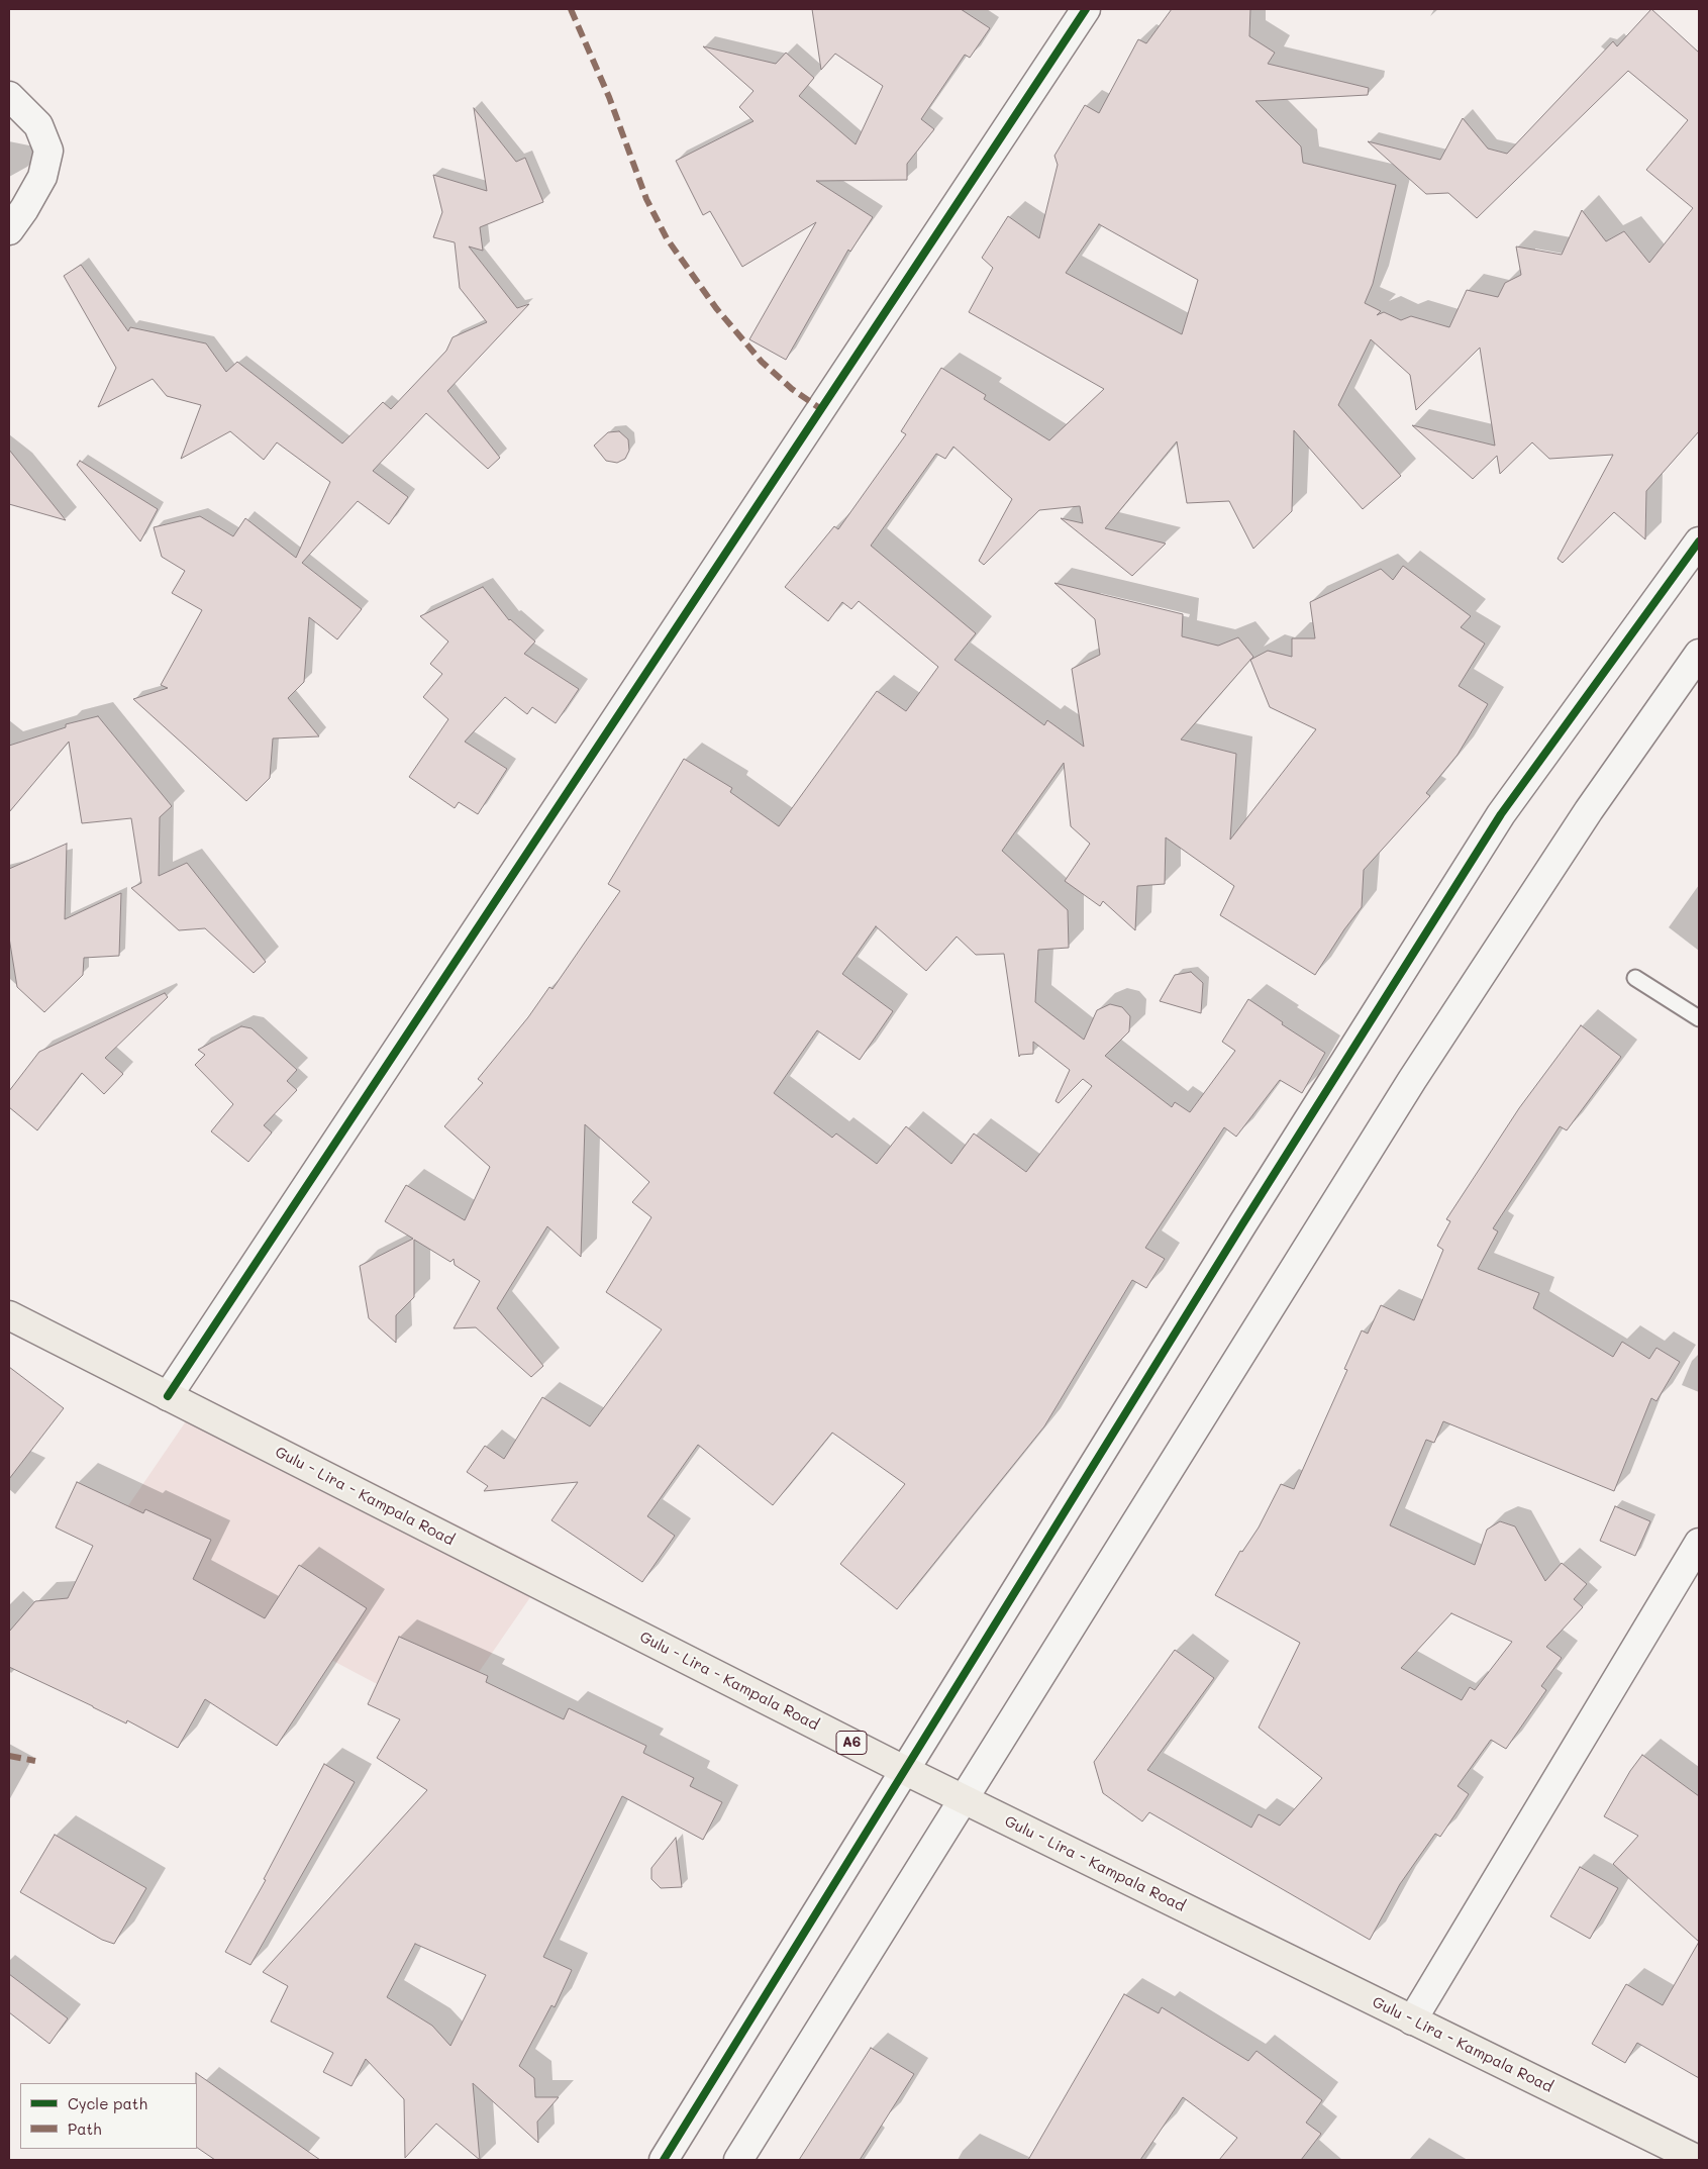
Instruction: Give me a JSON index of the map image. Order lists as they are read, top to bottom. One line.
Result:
{"streets":{"main road":["Gulu - Lira - Kampala Road","A6"]},"legend":["Cycle path","Path"]}
